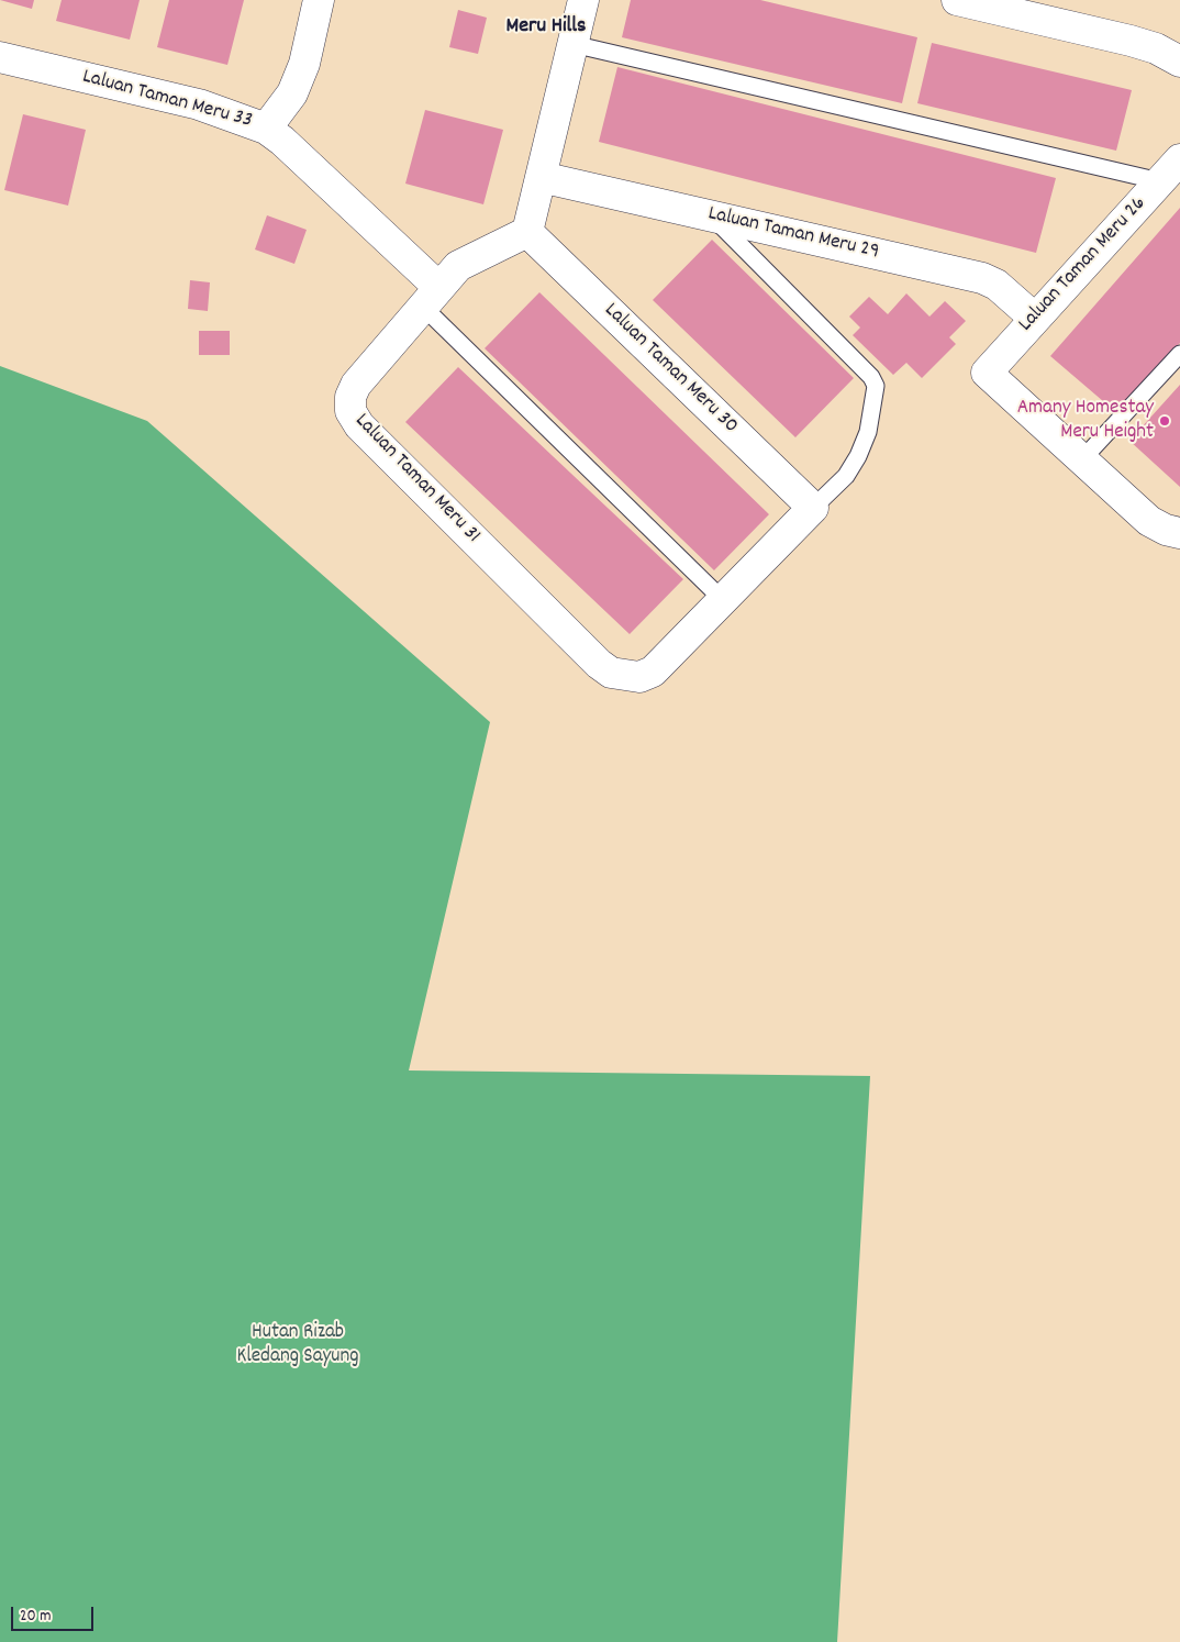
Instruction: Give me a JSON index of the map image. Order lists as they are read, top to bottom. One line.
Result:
{"streets":{"street":["Laluan Taman Meru 33","Laluan Taman Meru 29","Laluan Taman Meru 26","Laluan Taman Meru 30","Laluan Taman Meru 31"]},"crossings":[["Laluan Taman Meru 33","Laluan Taman Meru 31"],["Laluan Taman Meru 29","Laluan Taman Meru 26"],["Laluan Taman Meru 30","Laluan Taman Meru 31"]],"districts":["Meru Hills"],"parks":["Hutan Rizab Kledang Sayung"],"places":["Amany Homestay Meru Height"],"scale_bar":"20 m"}
